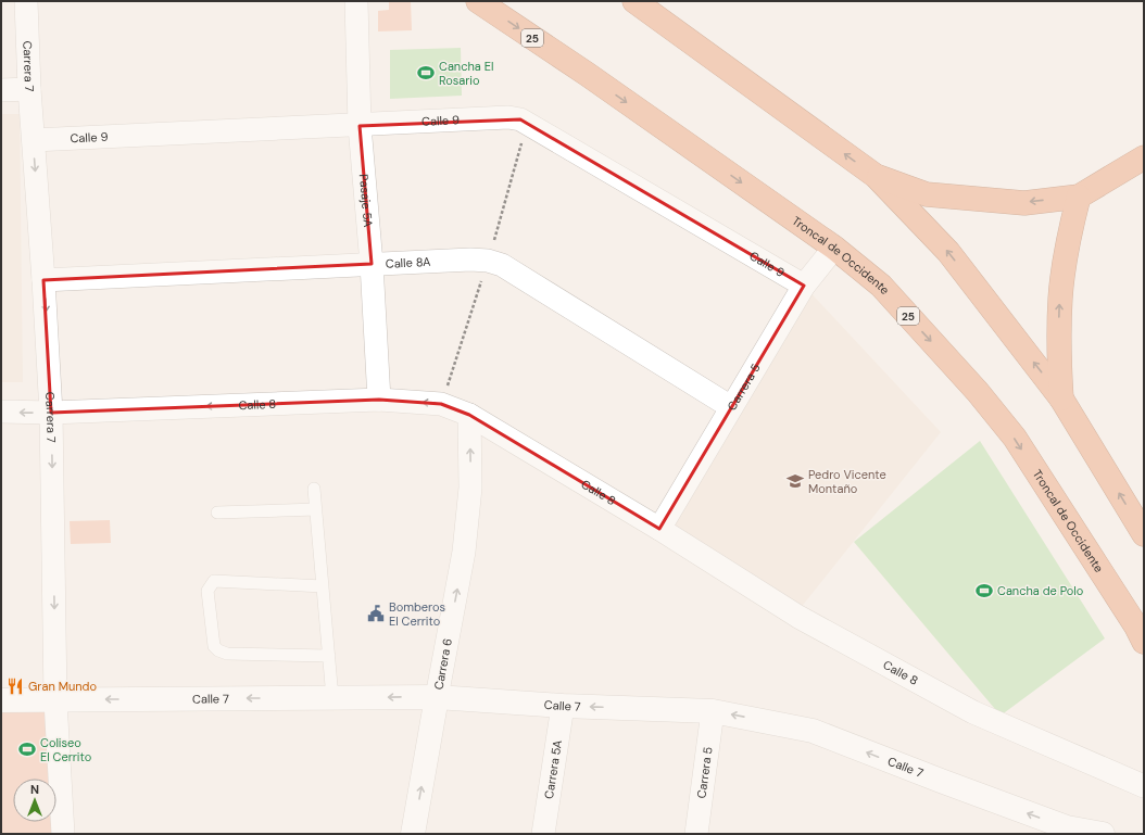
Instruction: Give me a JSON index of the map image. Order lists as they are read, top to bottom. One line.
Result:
{"streets":{"highway":["25","Troncal de Occidente"],"street":["Carrera 7","Calle 9","Pasaje 5A","Calle 8A","Carrera 5","Calle 8","Carrera 6","Calle 7","Carrera 5A"]},"crossings":[["Carrera 7","Calle 9"],["Carrera 7","Calle 8A"],["Carrera 7","Calle 8"],["Carrera 7","Calle 7"],["Calle 9","Pasaje 5A"],["Calle 9","Carrera 5"],["Pasaje 5A","Calle 8A"],["Pasaje 5A","Calle 8"],["Troncal de Occidente","Carrera 5"],["Calle 8A","Carrera 5"],["Carrera 5","Calle 8"],["Carrera 5","Calle 7"],["Calle 8","Carrera 6"],["Carrera 6","Calle 7"],["Calle 7","Carrera 5A"]],"one_way":["Carrera 7","Calle 8","Carrera 6","Calle 7"],"places":{"sports":["Cancha El Rosario","Cancha de Polo","Coliseo El Cerrito"],"school or university":["Pedro Vicente Montaño"],"public building":["Bomberos El Cerrito"],"restaurant":["Gran Mundo"]},"north":"top"}
